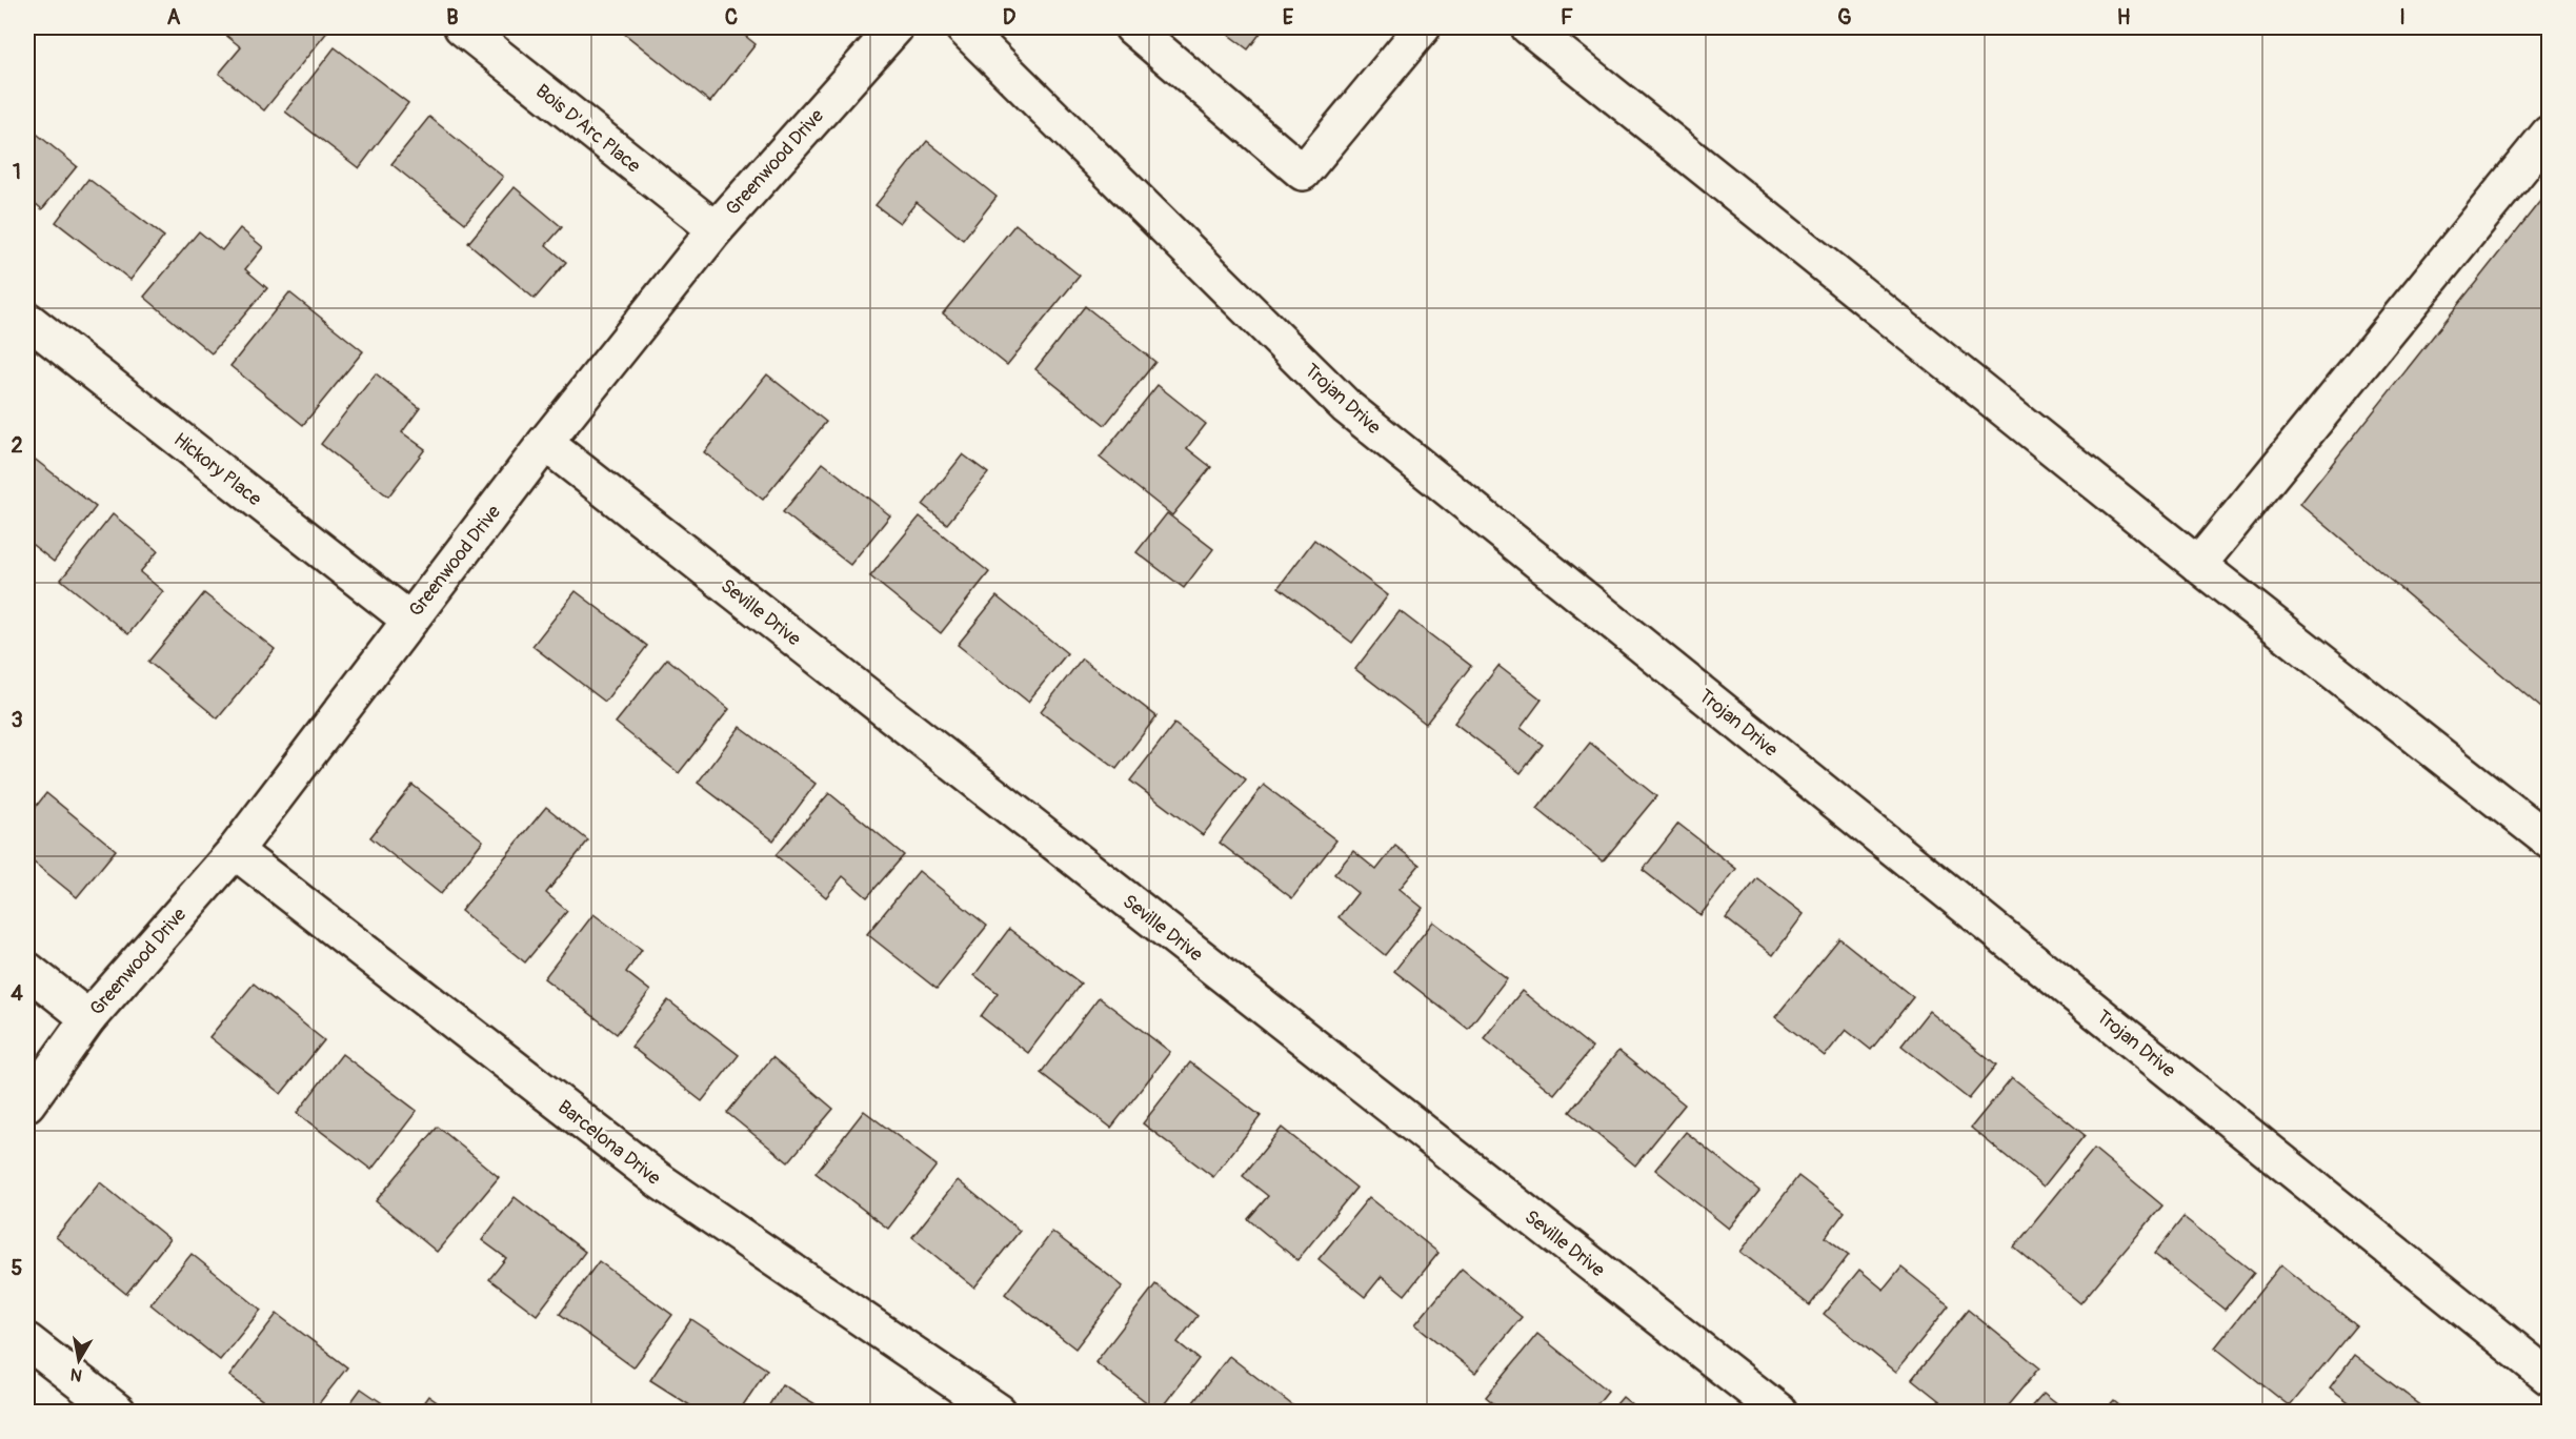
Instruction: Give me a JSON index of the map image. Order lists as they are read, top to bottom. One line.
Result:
{"streets":{"street":["Bois D'Arc Place","Greenwood Drive","Trojan Drive","Hickory Place","Seville Drive","Barcelona Drive"]},"crossings":[["Bois D'Arc Place","Greenwood Drive"],["Greenwood Drive","Hickory Place"],["Greenwood Drive","Seville Drive"],["Greenwood Drive","Barcelona Drive"]],"north":"bottom","grid":{"columns":["A","B","C","D","E","F","G","H","I"],"rows":["1","2","3","4","5"]}}
